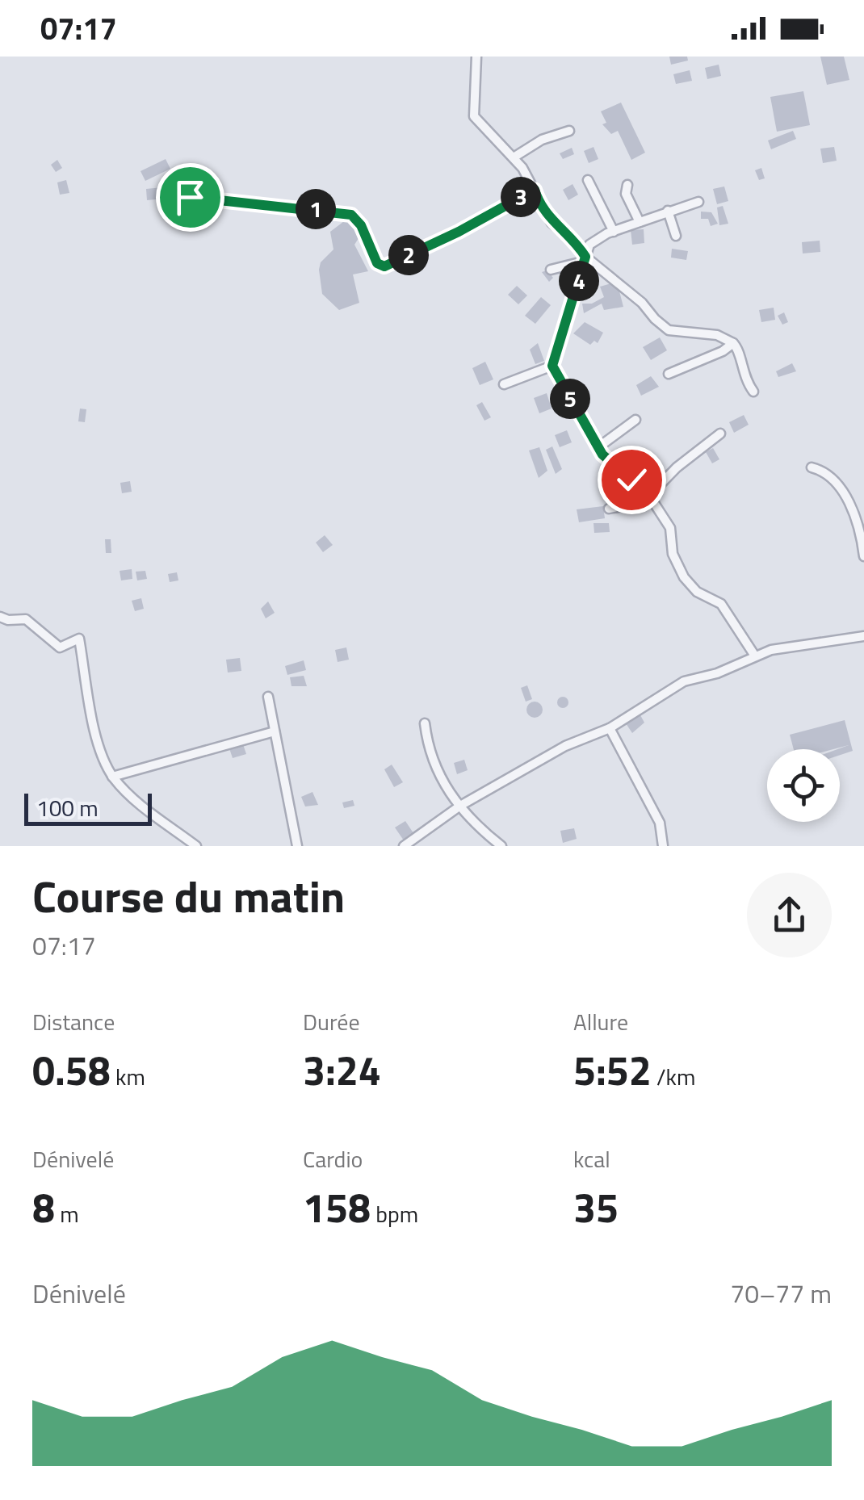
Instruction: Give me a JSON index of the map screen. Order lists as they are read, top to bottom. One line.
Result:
{"scale_bar":"100 m","page":{"status":"07:17","pins":["3","1","2","4","5"],"scale":"100 m","heading":["Course du matin","07:17"],"stats":[["Distance","0.58 km"],["Durée","3:24"],["Allure","5:52 /km"],["Dénivelé","8 m"],["Cardio","158 bpm"],["kcal","35"]],"chart":["Dénivelé","70–77 m"]}}
